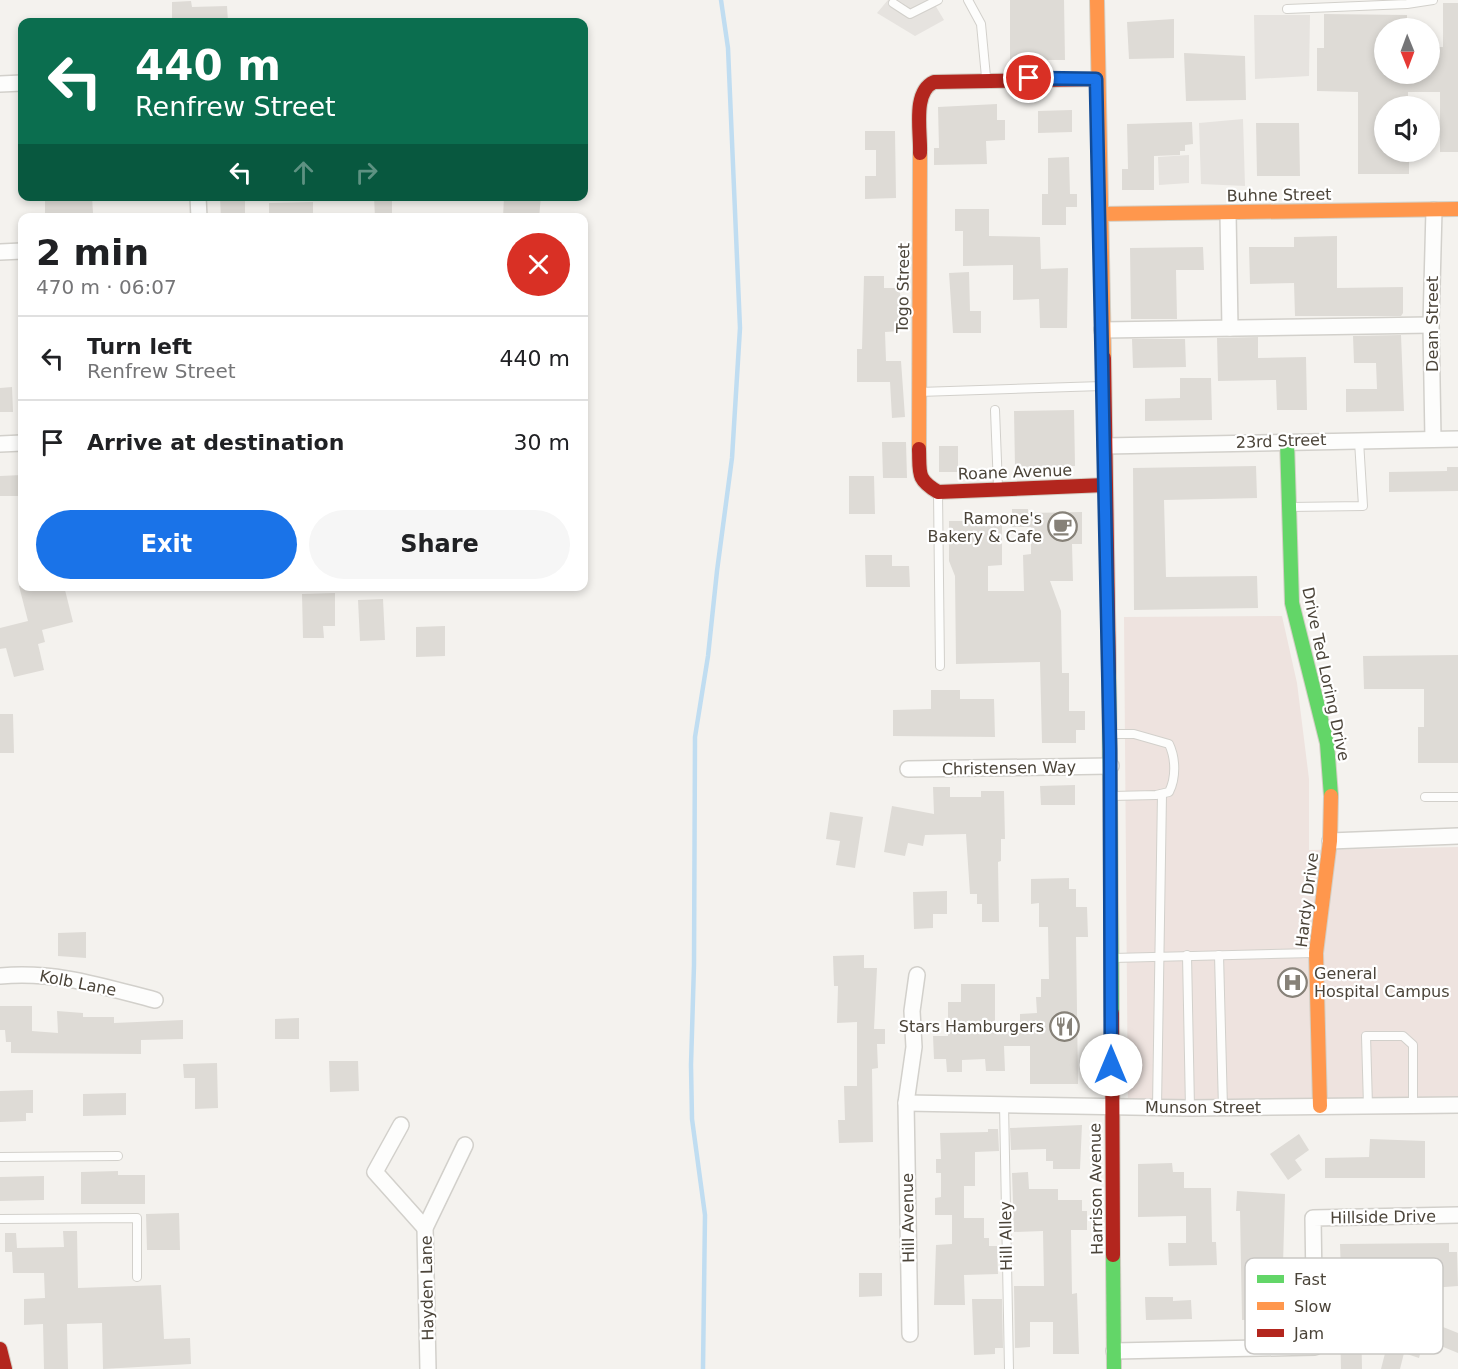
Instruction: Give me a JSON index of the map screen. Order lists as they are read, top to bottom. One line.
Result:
{"streets":{"street":["Buhne Street","Togo Street","Dean Street","23rd Street","Roane Avenue","Drive Ted Loring Drive","Christensen Way","Hardy Drive","Kolb Lane","Munson Street","Harrison Avenue","Hillside Drive","Hill Avenue","Hayden Lane"],"lane":["Hill Alley"]},"crossings":[["Buhne Street","Dean Street"],["Buhne Street","Harrison Avenue"],["Togo Street","Roane Avenue"],["Dean Street","23rd Street"],["23rd Street","Drive Ted Loring Drive"],["23rd Street","Harrison Avenue"],["Roane Avenue","Harrison Avenue"],["Drive Ted Loring Drive","Hardy Drive"],["Christensen Way","Harrison Avenue"],["Hardy Drive","Munson Street"],["Munson Street","Harrison Avenue"],["Munson Street","Hill Avenue"],["Munson Street","Hill Alley"],["Harrison Avenue","Hillside Drive"]],"places":{"cafe":["Ramone's Bakery & Cafe"],"hospital":["General Hospital Campus"],"restaurant":["Stars Hamburgers"]},"legend":["Fast","Slow","Jam"],"north":"bottom","page":{"turn":["440 m","Renfrew Street"],"heading":["2 min","470 m · 06:07"],"list":[{"name":"Turn left","note":"Renfrew Street","value":"440 m"},{"name":"Arrive at destination","value":"30 m"}],"buttons":["Exit","Share"]}}
